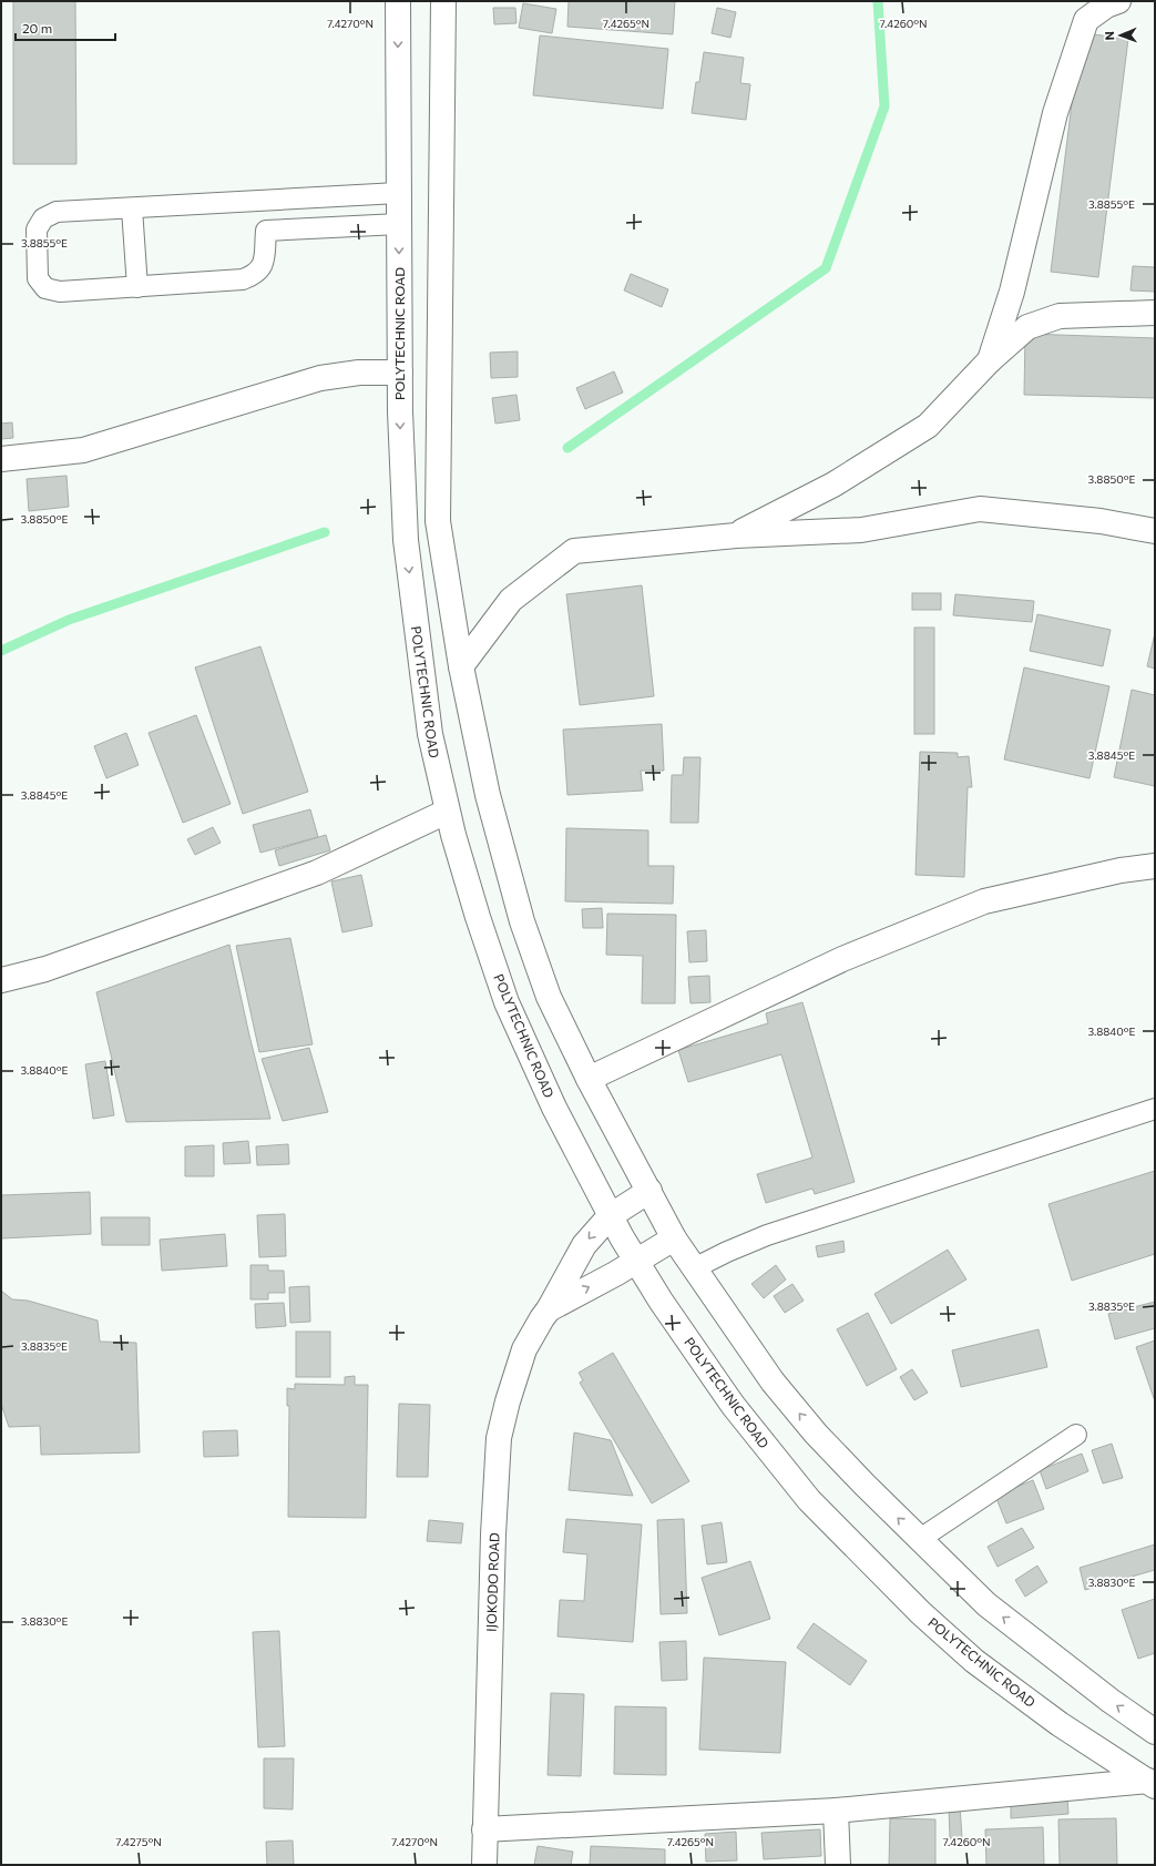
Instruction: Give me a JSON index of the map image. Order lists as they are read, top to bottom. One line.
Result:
{"streets":{"main road":["POLYTECHNIC ROAD","IJOKODO ROAD"]},"crossings":[["POLYTECHNIC ROAD","IJOKODO ROAD"]],"scale_bar":"20 m","north":"left","coordinates":["7.4270°N","7.4265°N","7.4260°N","3.8855°E","3.8850°E","3.8845°E","3.8840°E","3.8835°E","3.8830°E","7.4275°N"]}
